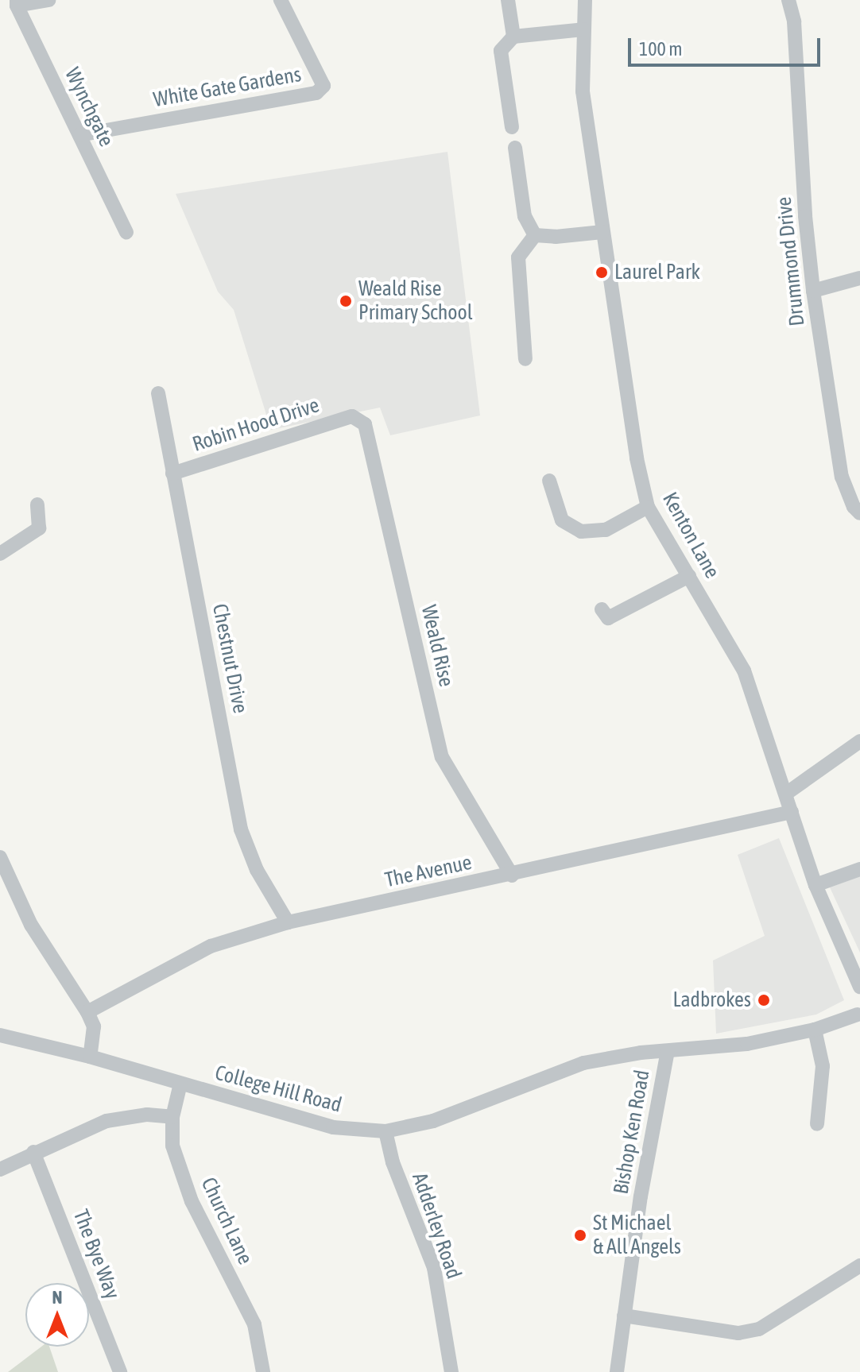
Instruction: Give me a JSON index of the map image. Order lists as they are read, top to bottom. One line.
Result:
{"streets":{"street":["White Gate Gardens","Wynchgate","Drummond Drive","Robin Hood Drive","Kenton Lane","Weald Rise","Chestnut Drive","The Avenue","College Hill Road","Bishop Ken Road","Church Lane","Adderley Road","The Bye Way"]},"crossings":[["White Gate Gardens","Wynchgate"],["Robin Hood Drive","Weald Rise"],["Robin Hood Drive","Chestnut Drive"],["Kenton Lane","The Avenue"],["Weald Rise","The Avenue"],["Chestnut Drive","The Avenue"],["College Hill Road","Bishop Ken Road"],["College Hill Road","Church Lane"],["College Hill Road","Adderley Road"]],"places":["Laurel Park","Weald Rise Primary School","Ladbrokes","St Michael & All Angels"],"scale_bar":"100 m","north":"top"}
